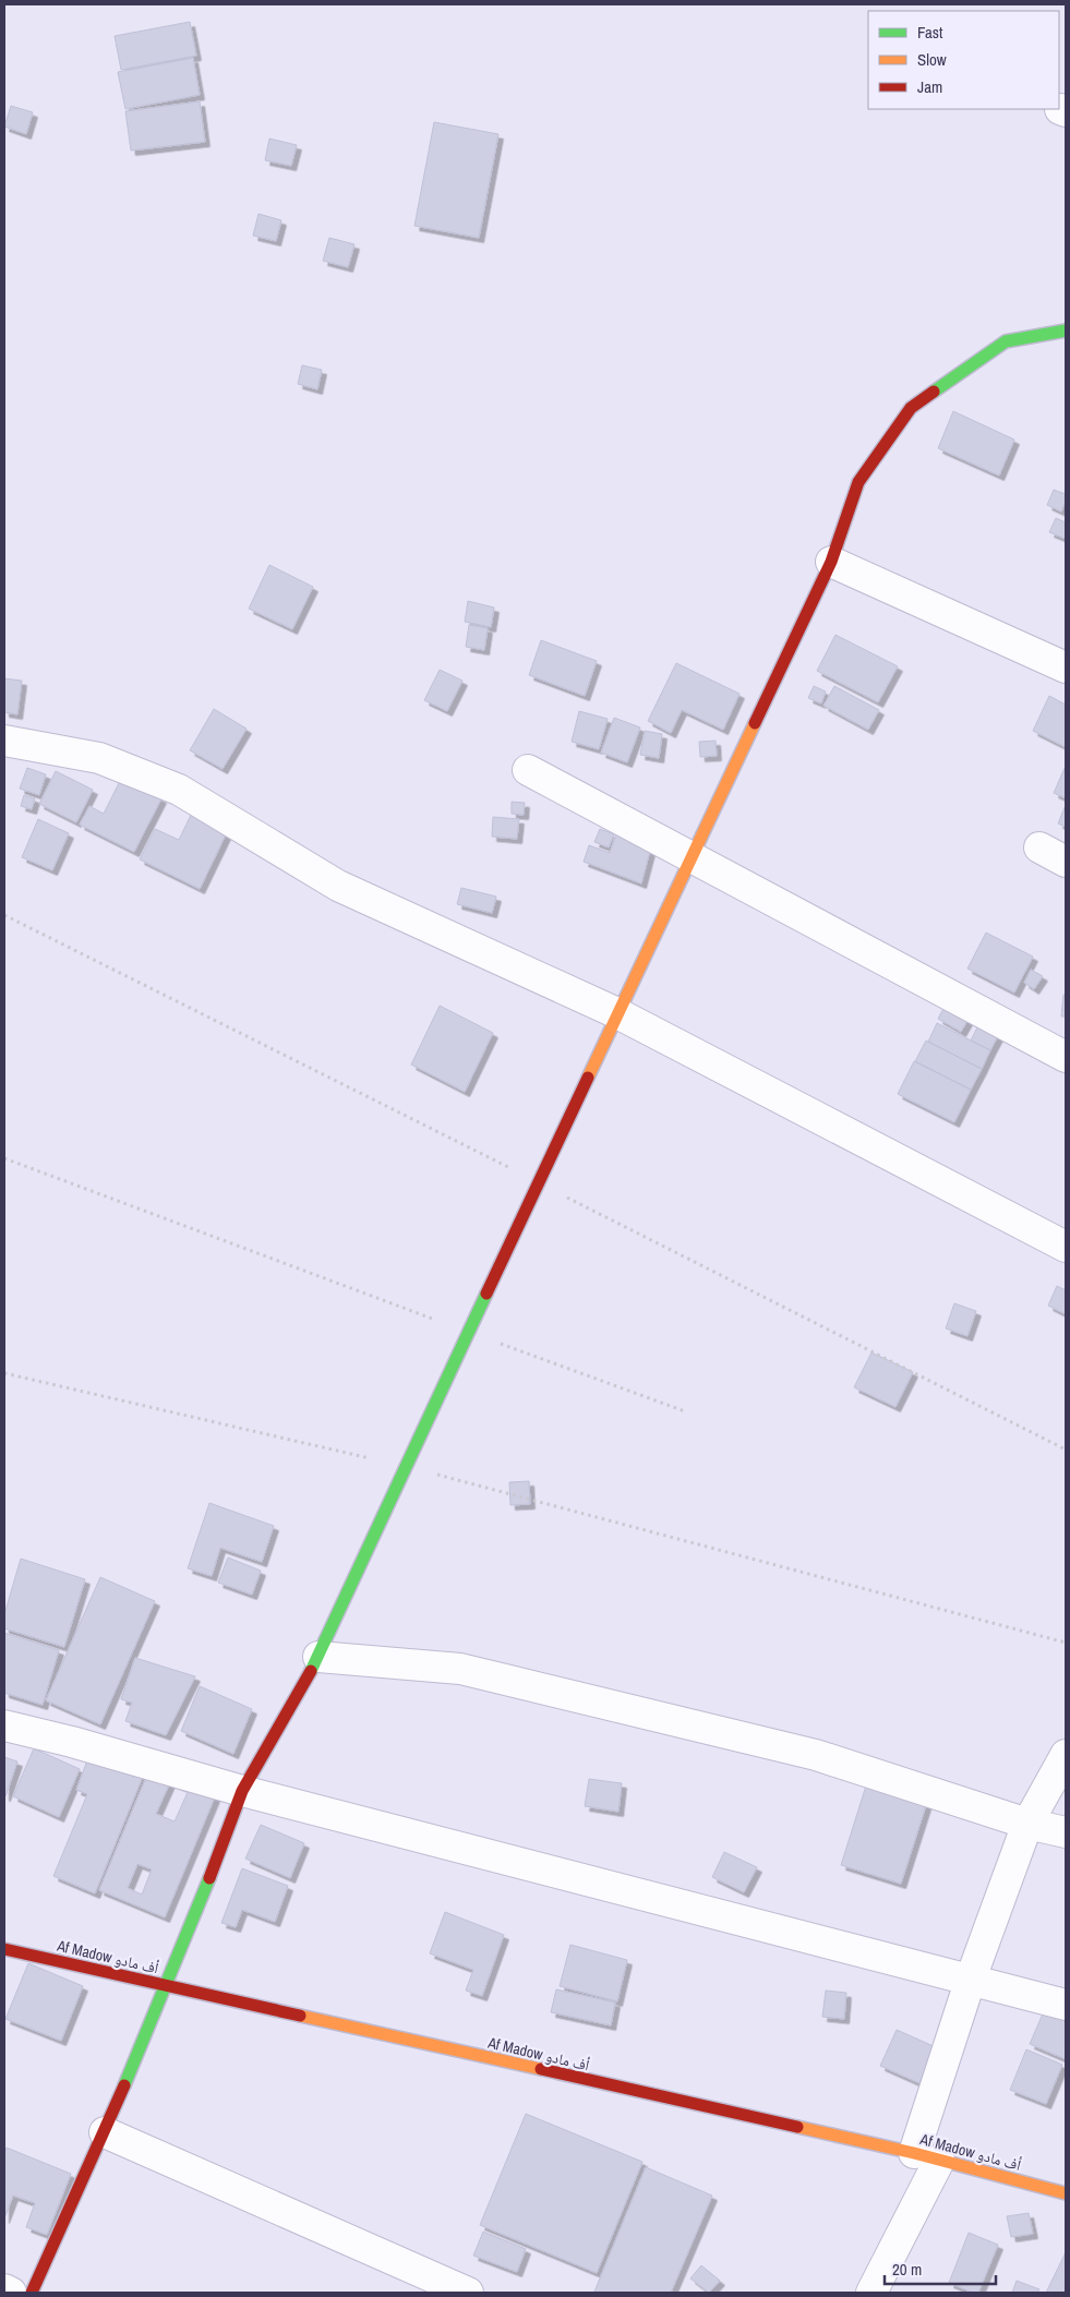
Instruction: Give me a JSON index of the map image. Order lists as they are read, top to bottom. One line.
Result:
{"streets":{"street":["Af Madow أف مادو"]},"legend":["Fast","Slow","Jam"],"scale_bar":"20 m"}
